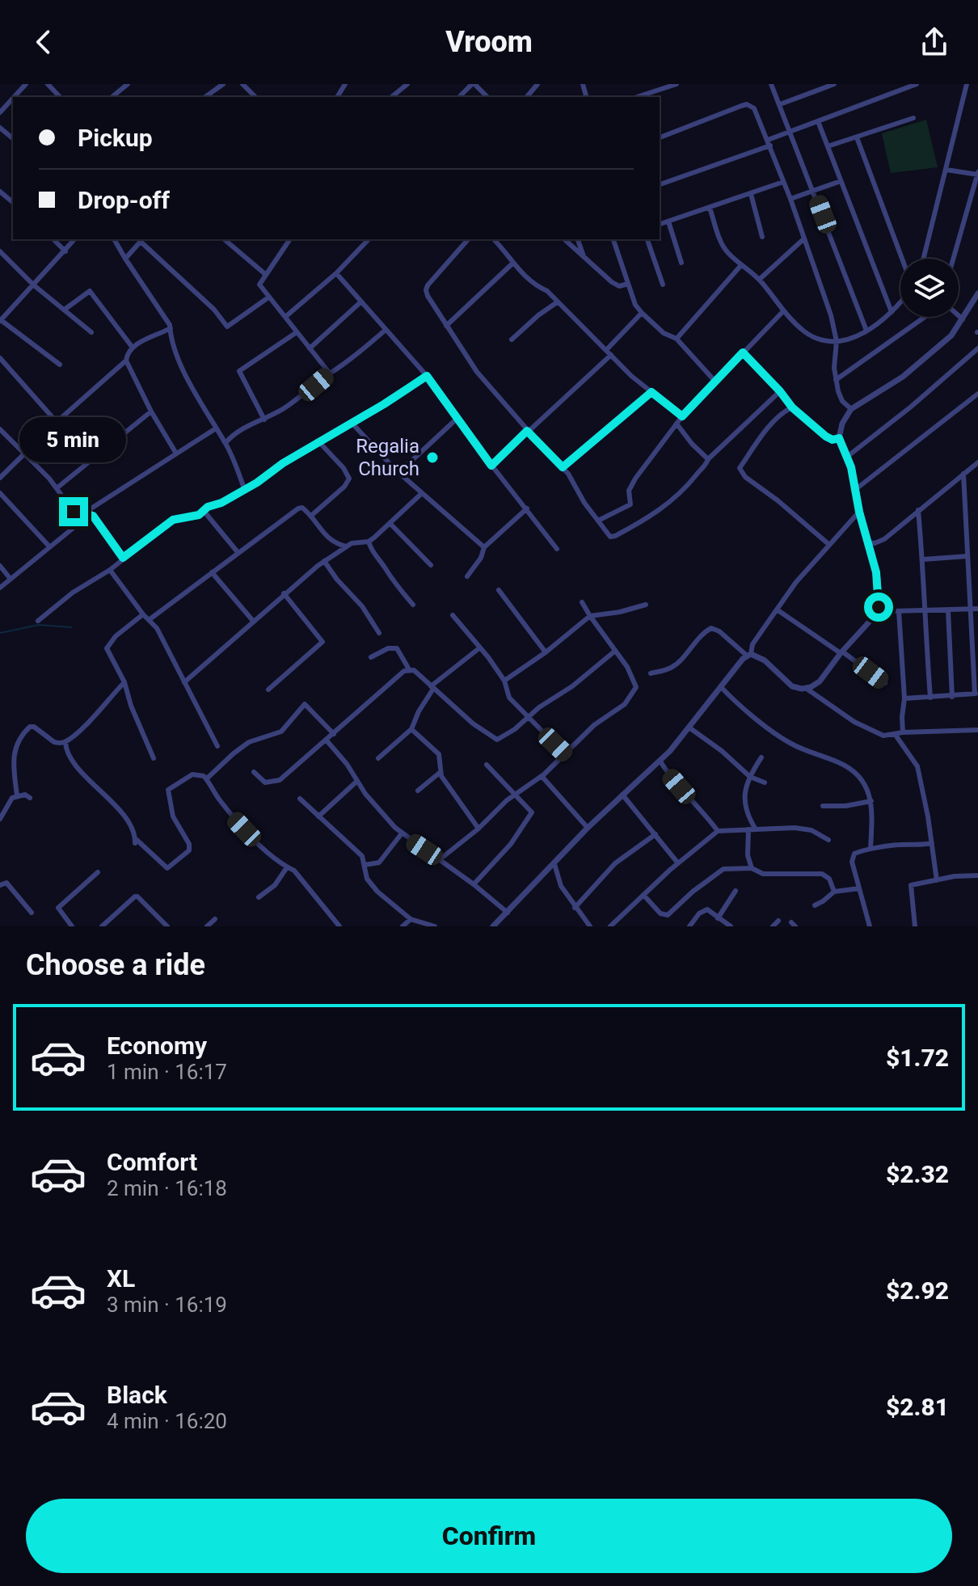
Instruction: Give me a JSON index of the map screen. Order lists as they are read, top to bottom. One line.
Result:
{"places":["Regalia Church"],"page":{"header":"Vroom","banner":["Pickup","Drop-off"],"bubble":"5 min","heading":"Choose a ride","list":[{"name":"Economy","note":"1 min · 16:17","value":"$1.72"},{"name":"Comfort","note":"2 min · 16:18","value":"$2.32"},{"name":"XL","note":"3 min · 16:19","value":"$2.92"},{"name":"Black","note":"4 min · 16:20","value":"$2.81"}],"buttons":"Confirm"}}
